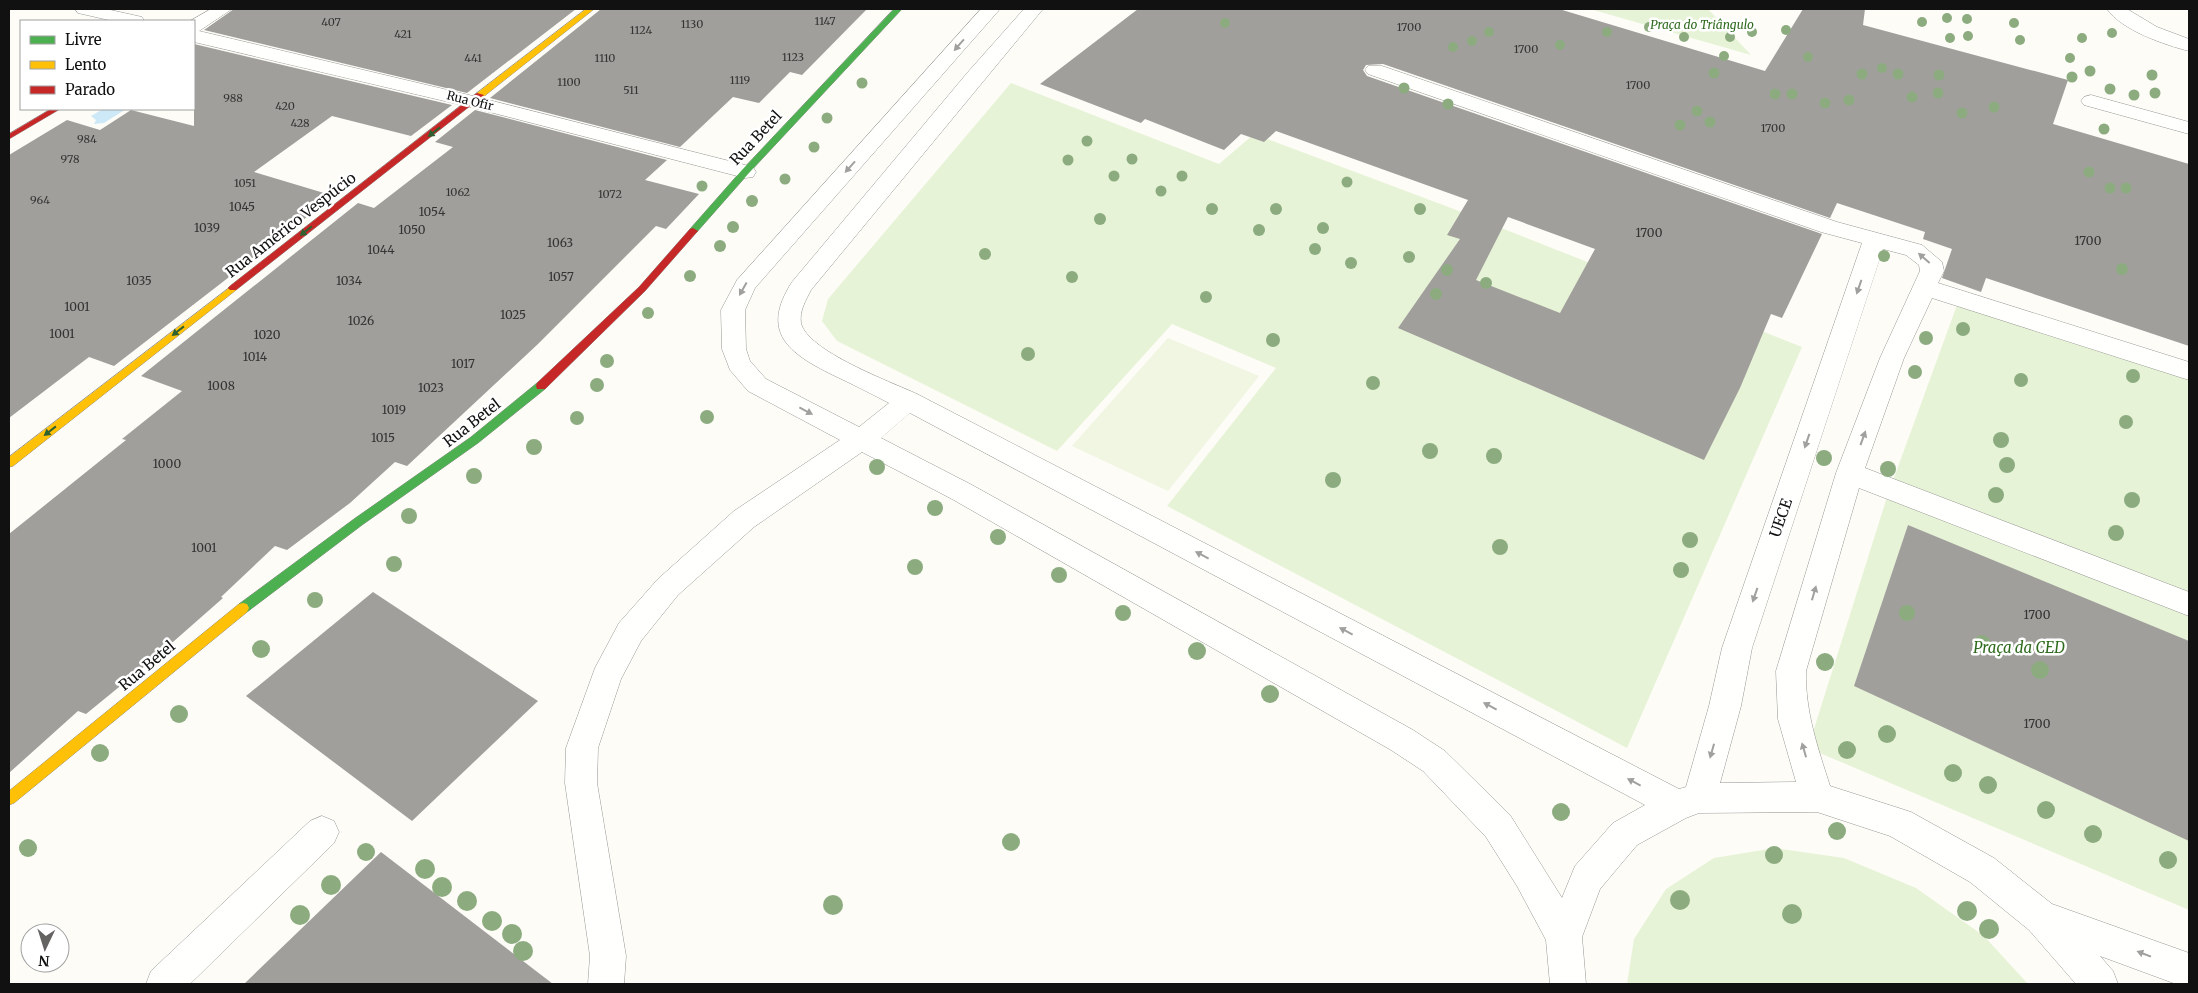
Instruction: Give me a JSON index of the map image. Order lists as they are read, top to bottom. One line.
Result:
{"streets":{"street":["Rua Ofir","Rua Betel","Rua Américo Vespúcio","UECE"]},"crossings":[["Rua Ofir","Rua Betel"],["Rua Ofir","Rua Américo Vespúcio"]],"one_way":["Rua Américo Vespúcio"],"parks":["Praça do Triângulo","Praça da CED"],"house_numbers":["1147","407","1130","1700","1124","421","1700","1123","441","1110","1119","1100","1700","511","988","420","428","1700","984","978","1051","1062","1072","964","1045","1054","1039","1050","1700","1700","1063","1044","1057","1035","1034","1001","1025","1026","1001","1020","1014","1017","1008","1023","1019","1015","1000","1001","1700","1700"],"legend":["Livre","Lento","Parado"],"north":"bottom"}
